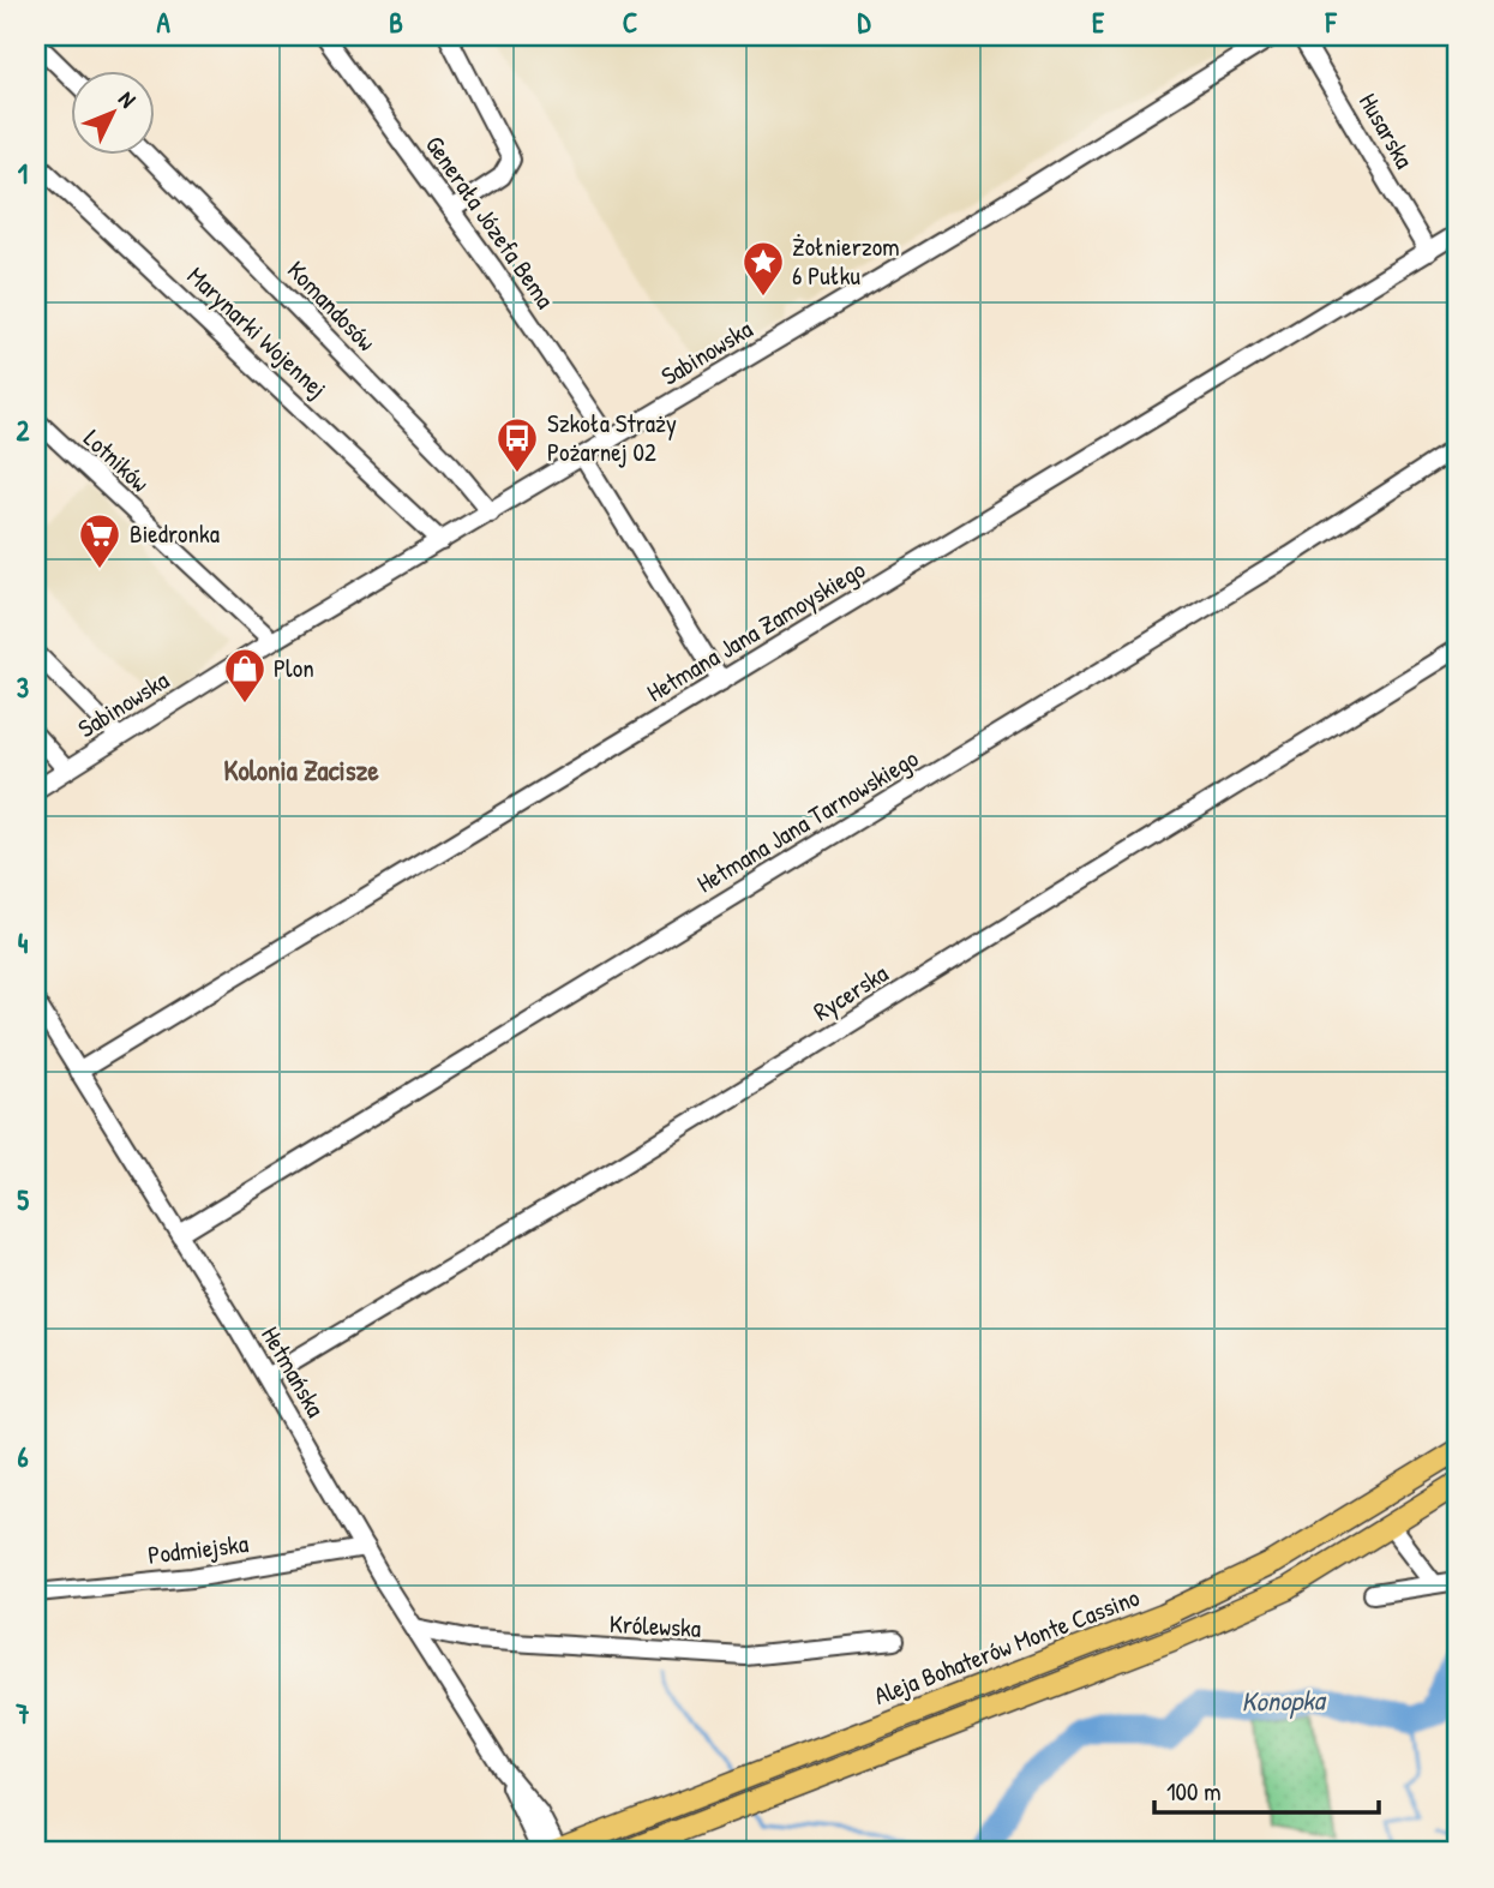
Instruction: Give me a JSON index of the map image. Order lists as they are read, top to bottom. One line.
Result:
{"streets":{"main road":["Aleja Bohaterów Monte Cassino"],"street":["Husarska","Generała Józefa Bema","Komandosów","Marynarki Wojennej","Sabinowska","Lotników","Hetmana Jana Zamoyskiego","Hetmana Jana Tarnowskiego","Rycerska","Hetmańska","Podmiejska","Królewska"]},"crossings":[["Husarska","Hetmana Jana Zamoyskiego"],["Generała Józefa Bema","Sabinowska"],["Komandosów","Sabinowska"],["Marynarki Wojennej","Sabinowska"],["Sabinowska","Lotników"],["Hetmana Jana Zamoyskiego","Hetmańska"],["Hetmana Jana Tarnowskiego","Hetmańska"],["Rycerska","Hetmańska"],["Hetmańska","Podmiejska"],["Hetmańska","Królewska"],["Hetmańska","Aleja Bohaterów Monte Cassino"]],"districts":["Kolonia Zacisze"],"water":["Konopka"],"places":{"place":["Żołnierzom 6 Pułku"],"bus stop":["Szkoła Straży Pożarnej 02"],"supermarket":["Biedronka"],"shop":["Plon"]},"scale_bar":"100 m","north":"top right","grid":{"columns":["A","B","C","D","E","F"],"rows":["1","2","3","4","5","6","7"]}}
